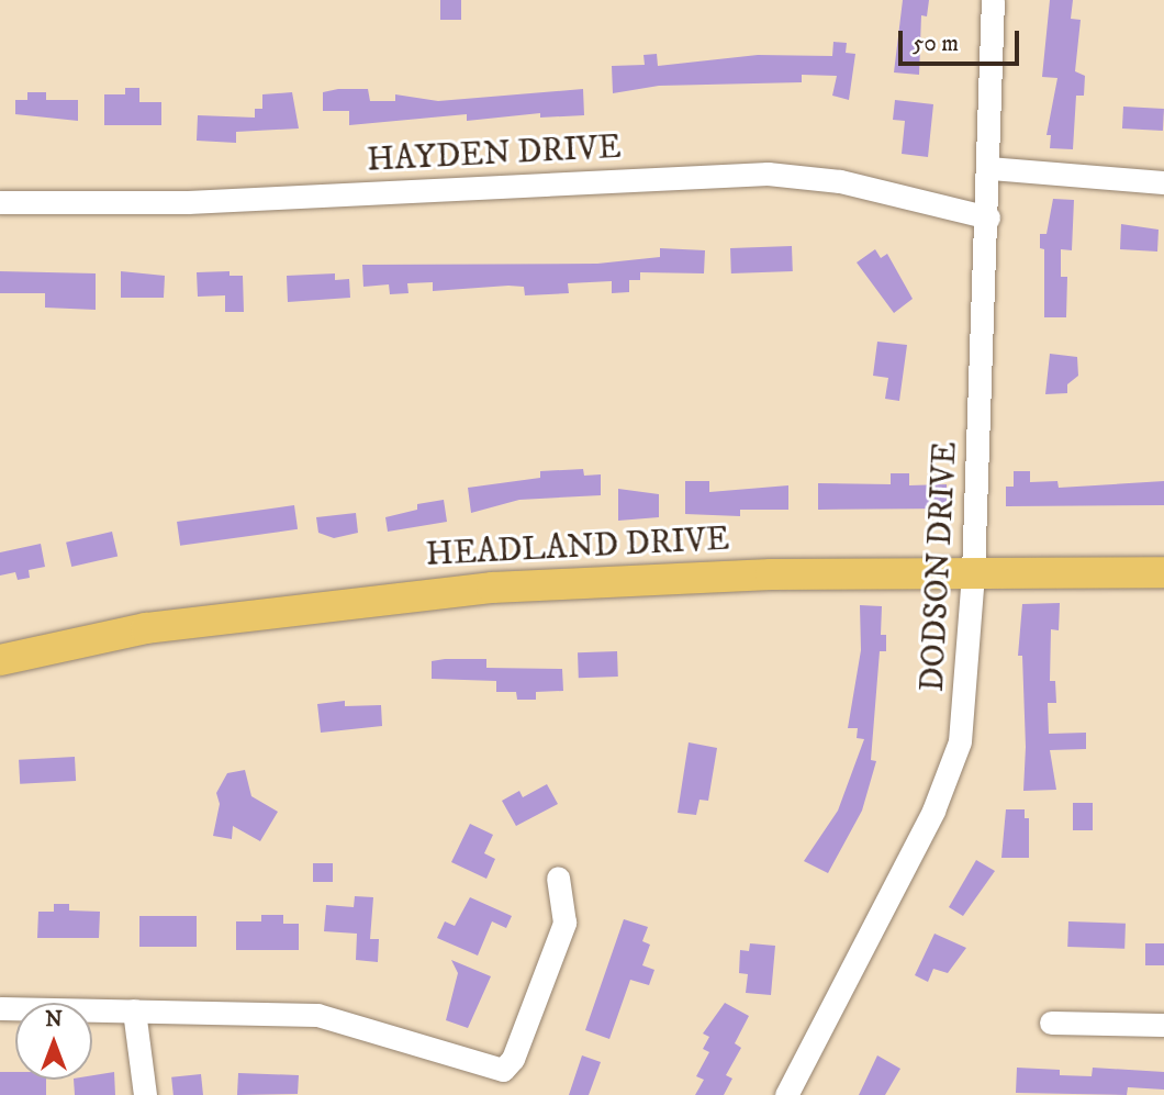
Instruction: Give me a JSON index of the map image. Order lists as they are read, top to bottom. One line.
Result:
{"streets":{"main road":["HEADLAND DRIVE"],"street":["HAYDEN DRIVE","DODSON DRIVE"]},"crossings":[["HAYDEN DRIVE","DODSON DRIVE"],["HEADLAND DRIVE","DODSON DRIVE"]],"scale_bar":"50 m","north":"top"}
